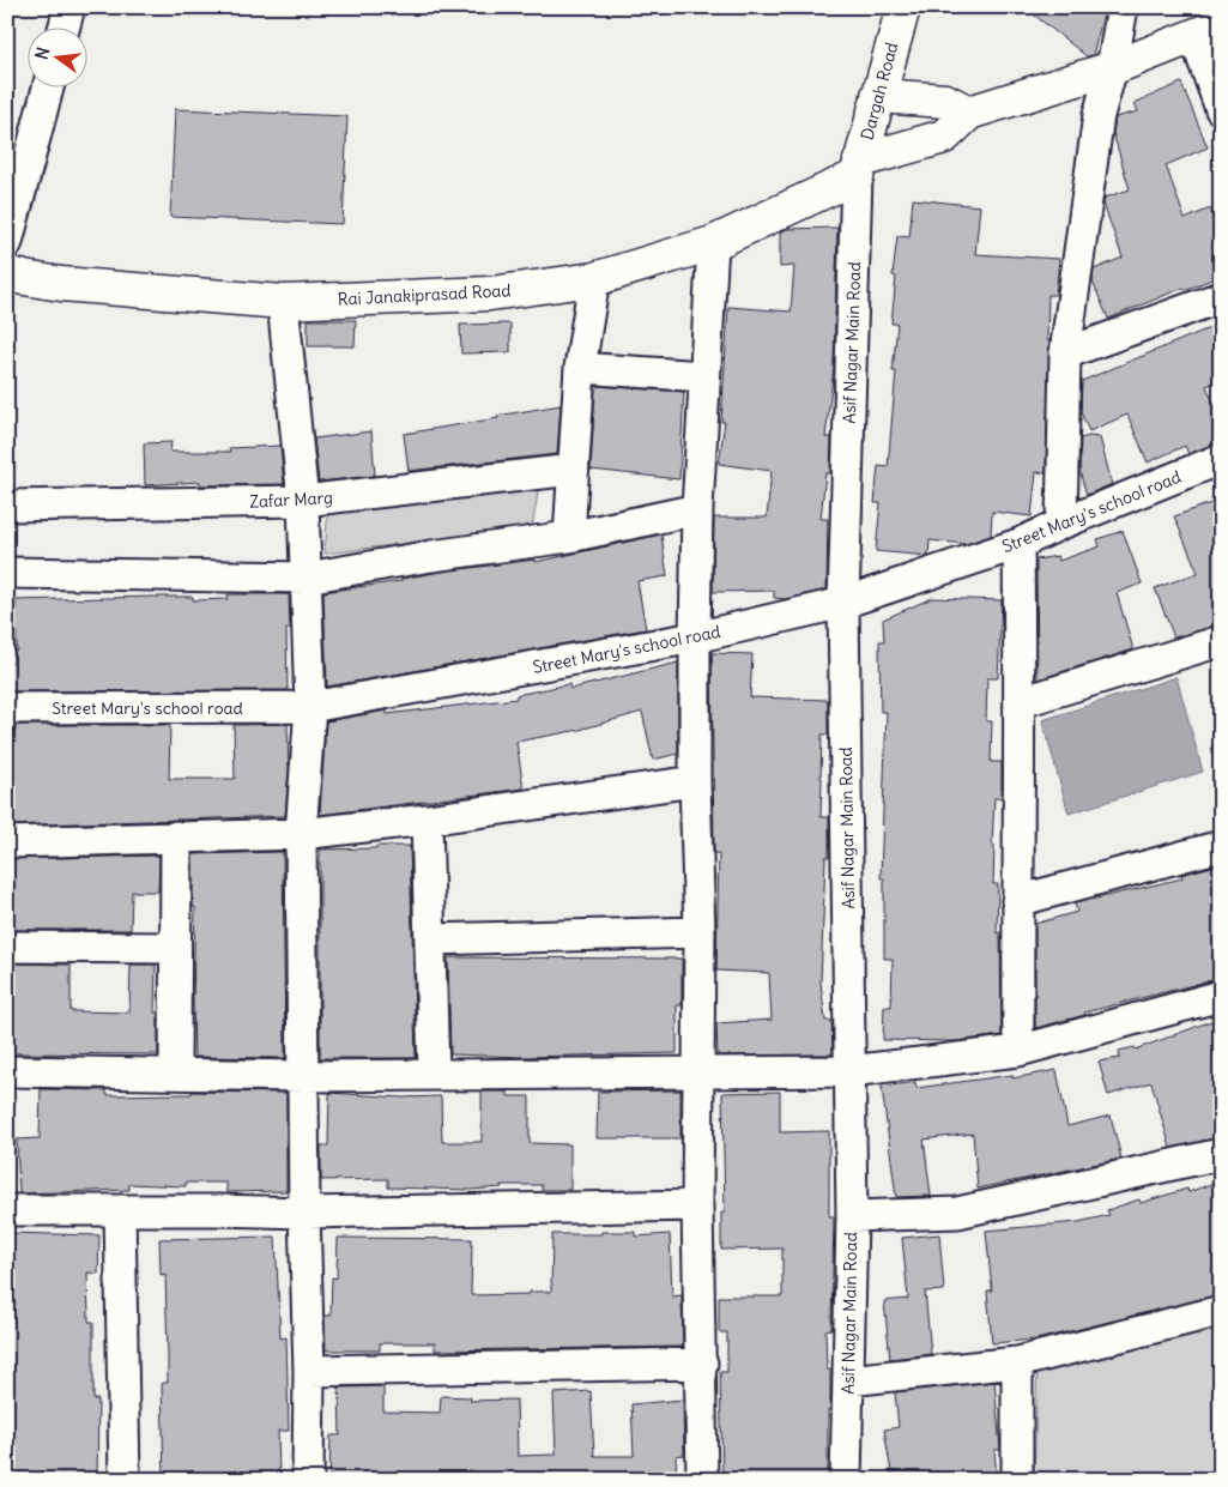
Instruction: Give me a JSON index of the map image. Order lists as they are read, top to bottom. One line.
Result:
{"streets":{"main road":["Dargah Road","Rai Janakiprasad Road"],"street":["Asif Nagar Main Road","Zafar Marg","Street Mary's school road"]},"crossings":[["Dargah Road","Rai Janakiprasad Road"],["Dargah Road","Asif Nagar Main Road"],["Rai Janakiprasad Road","Asif Nagar Main Road"],["Asif Nagar Main Road","Street Mary's school road"]],"north":"left"}
